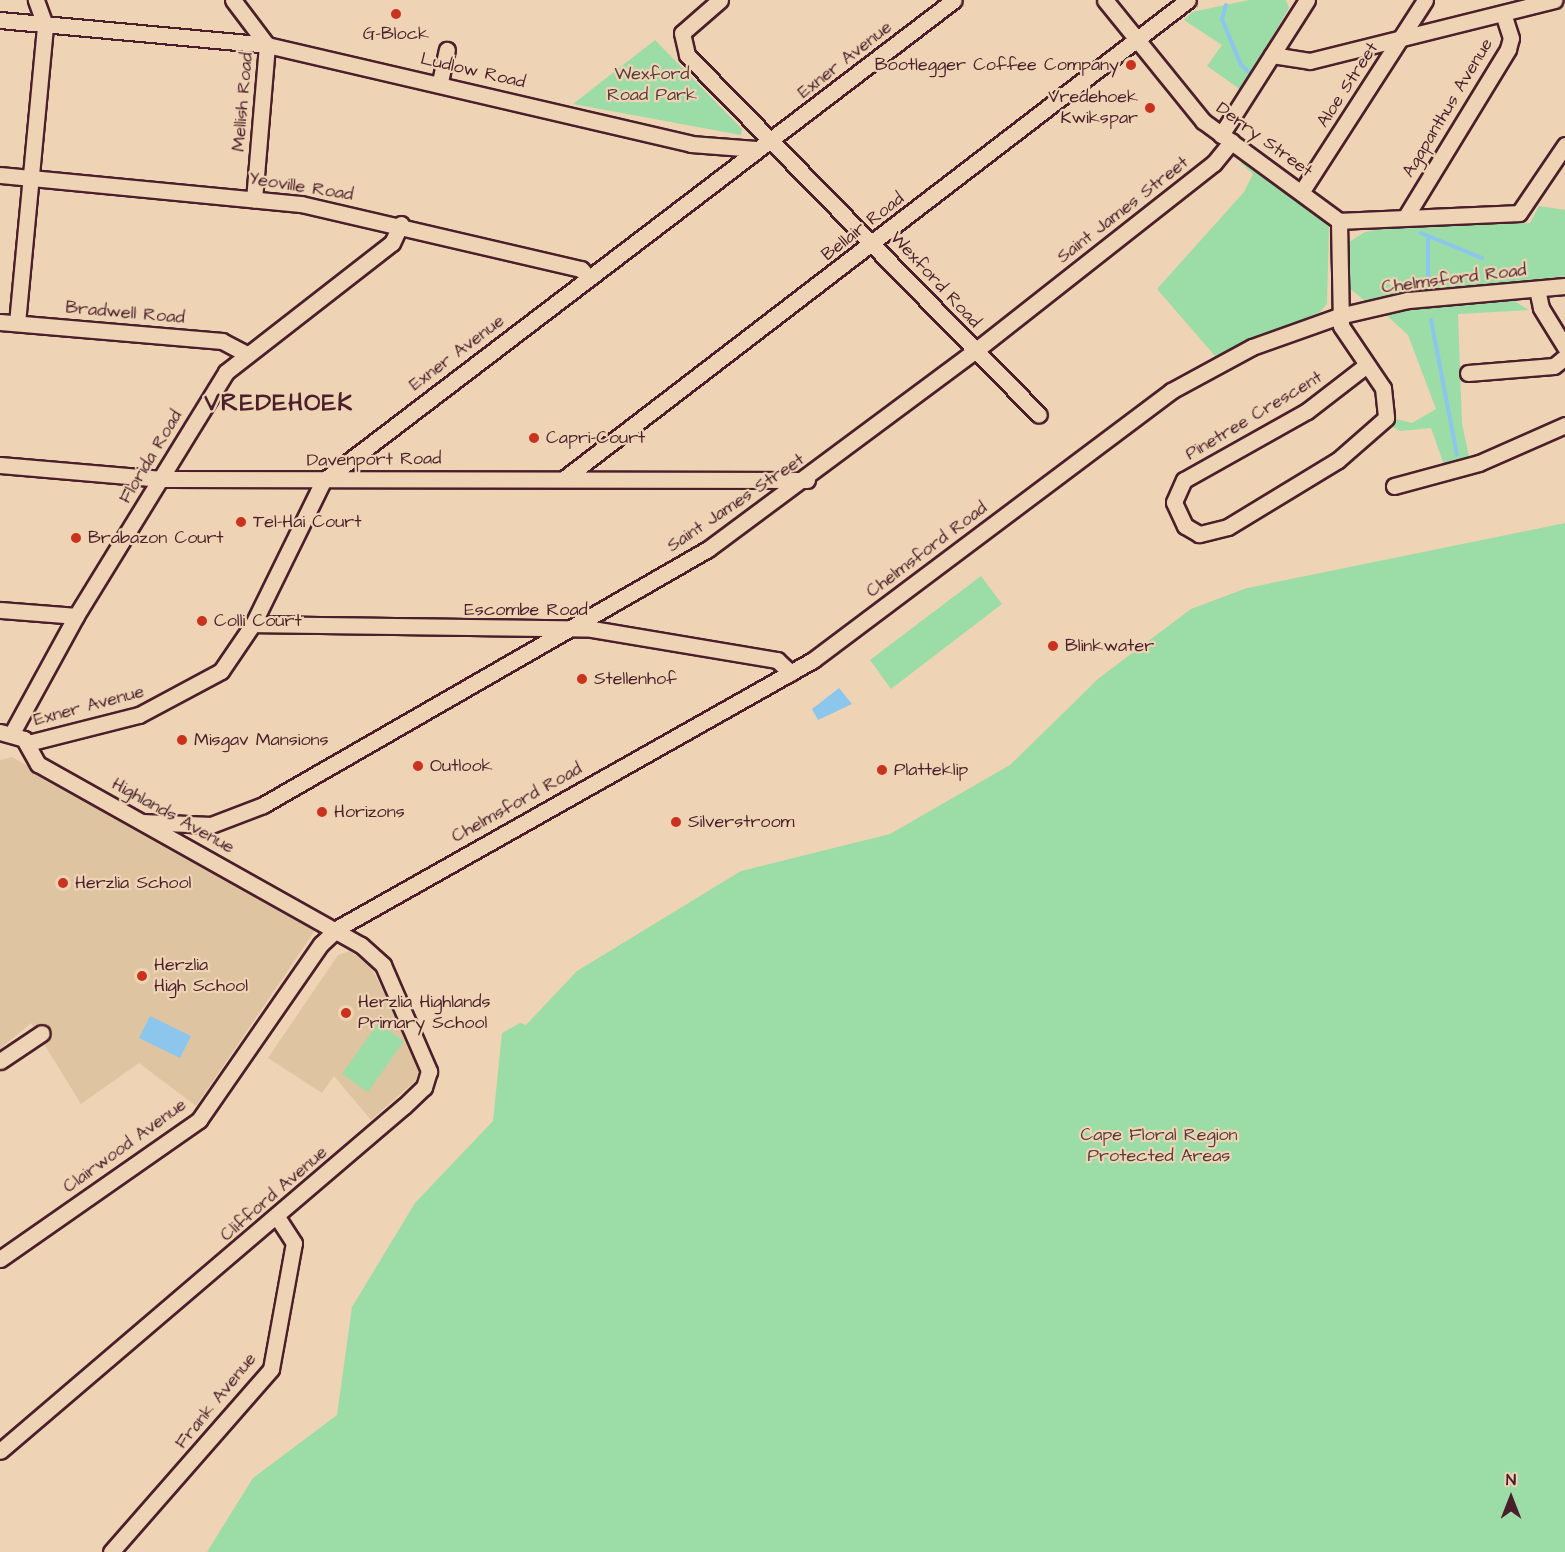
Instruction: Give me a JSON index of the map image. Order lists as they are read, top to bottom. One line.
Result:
{"streets":{"street":["Exner Avenue","Ludlow Road","Aloe Street","Mellish Road","Agapanthus Avenue","Derry Street","Yeoville Road","Saint James Street","Bellair Road","Chelmsford Road","Wexford Road","Bradwell Road","Pinetree Crescent","Florida Road","Davenport Road","Escombe Road","Highlands Avenue","Clairwood Avenue","Clifford Avenue","Frank Avenue"]},"crossings":[["Exner Avenue","Ludlow Road"],["Exner Avenue","Yeoville Road"],["Exner Avenue","Wexford Road"],["Exner Avenue","Davenport Road"],["Exner Avenue","Escombe Road"],["Exner Avenue","Highlands Avenue"],["Ludlow Road","Mellish Road"],["Aloe Street","Derry Street"],["Mellish Road","Yeoville Road"],["Derry Street","Saint James Street"],["Derry Street","Bellair Road"],["Yeoville Road","Florida Road"],["Saint James Street","Wexford Road"],["Saint James Street","Davenport Road"],["Saint James Street","Escombe Road"],["Saint James Street","Highlands Avenue"],["Bellair Road","Wexford Road"],["Bellair Road","Davenport Road"],["Chelmsford Road","Pinetree Crescent"],["Chelmsford Road","Escombe Road"],["Chelmsford Road","Highlands Avenue"],["Chelmsford Road","Clairwood Avenue"],["Chelmsford Road","Clifford Avenue"],["Bradwell Road","Florida Road"],["Florida Road","Davenport Road"],["Florida Road","Highlands Avenue"],["Highlands Avenue","Clairwood Avenue"],["Highlands Avenue","Clifford Avenue"],["Clairwood Avenue","Clifford Avenue"],["Clifford Avenue","Frank Avenue"]],"districts":["VREDEHOEK"],"parks":["Wexford Road Park","Cape Floral Region Protected Areas"],"places":["G-Block","Bootlegger Coffee Company","Vredehoek Kwikspar","Capri-Court","Tel-Hai Court","Brabazon Court","Colli Court","Blinkwater","Stellenhof","Misgav Mansions","Outlook","Platteklip","Horizons","Silverstroom","Herzlia School","Herzlia High School","Herzlia Highlands Primary School"],"north":"top"}
